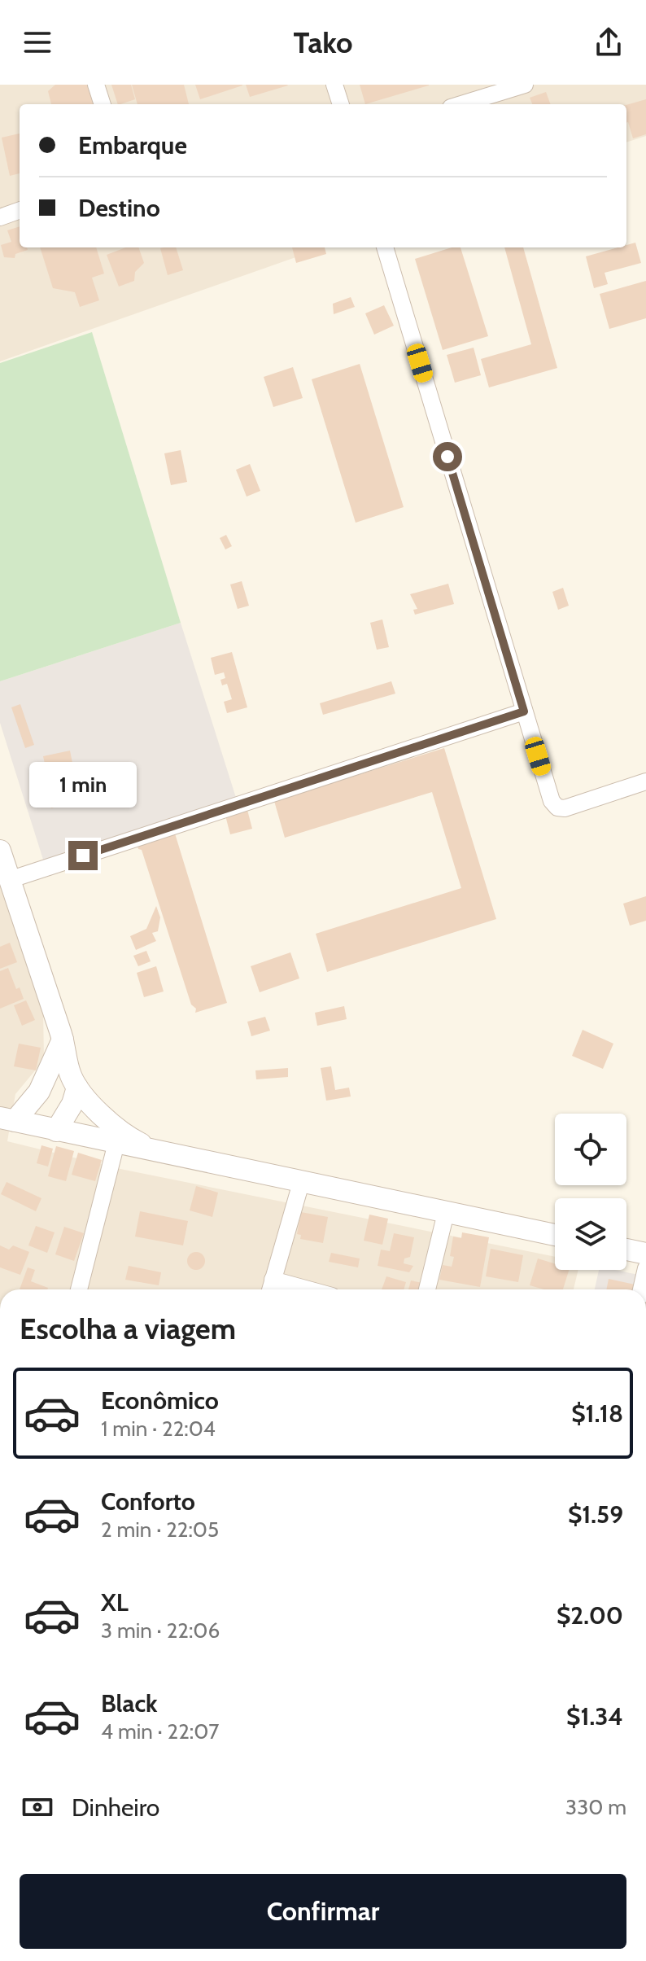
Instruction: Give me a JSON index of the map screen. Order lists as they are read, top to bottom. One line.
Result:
{"page":{"header":"Tako","banner":["Embarque","Destino"],"bubble":"1 min","heading":"Escolha a viagem","list":[{"name":"Econômico","note":"1 min · 22:04","value":"$1.18"},{"name":"Conforto","note":"2 min · 22:05","value":"$1.59"},{"name":"XL","note":"3 min · 22:06","value":"$2.00"},{"name":"Black","note":"4 min · 22:07","value":"$1.34"}],"pay":["Dinheiro","330 m"],"buttons":"Confirmar"}}
